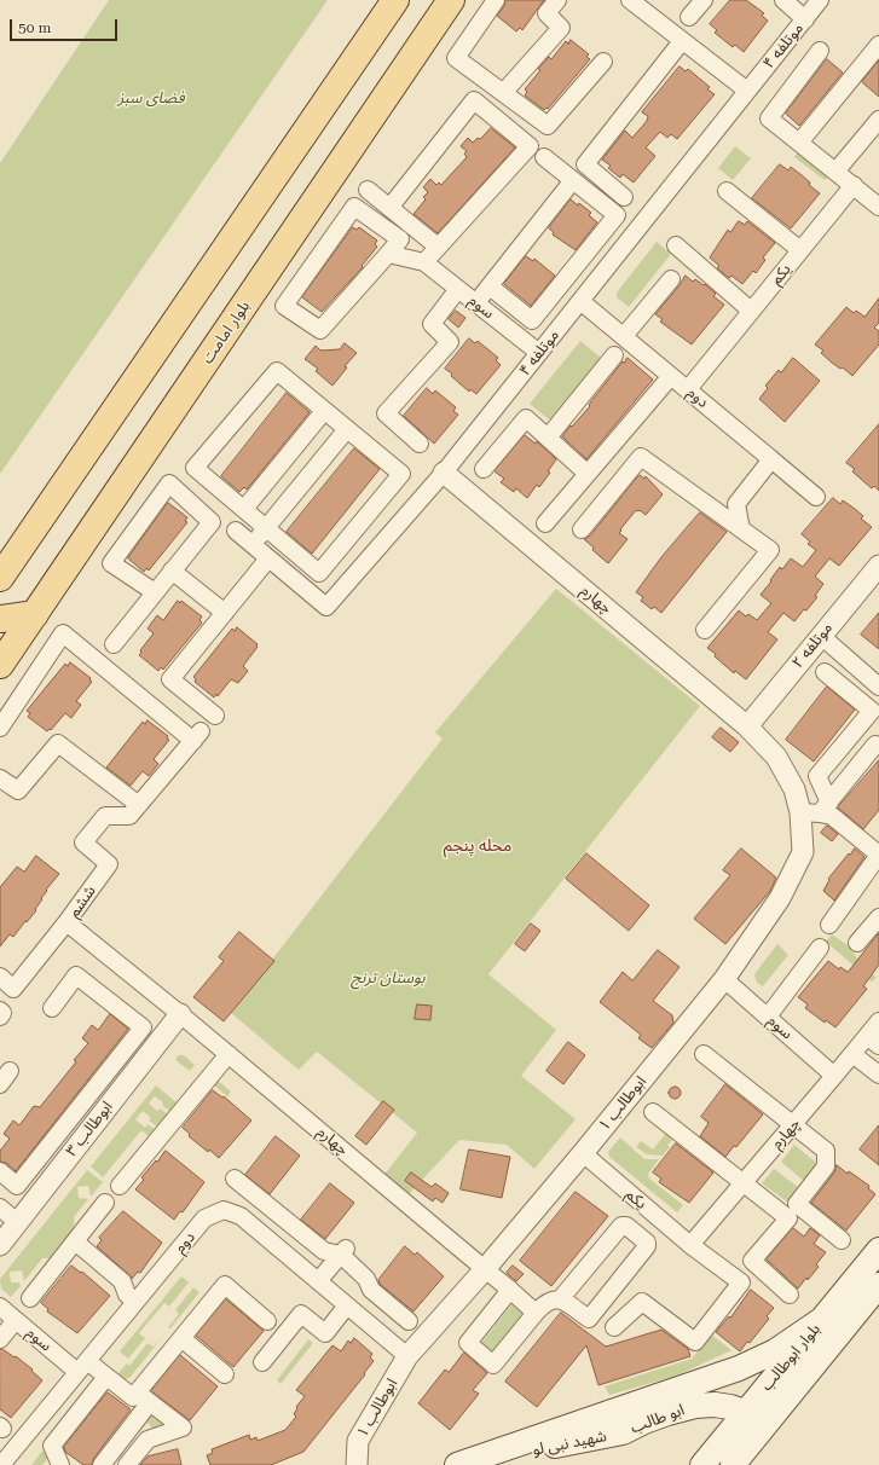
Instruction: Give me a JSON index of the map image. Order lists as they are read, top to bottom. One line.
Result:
{"streets":{"main road":["بلوار امامت","بلوار ابوطالب","ابو طالب","شهید نبی لو"],"street":["موتلفه ۴","یکم","سوم","دوم","چهارم","موتلفه ۲","ششم","ابوطالب ۱","ابوطالب ۳"]},"crossings":[["موتلفه ۴","سوم"],["موتلفه ۴","دوم"],["موتلفه ۴","چهارم"],["یکم","دوم"],["یکم","چهارم"],["یکم","ابوطالب ۱"],["سوم","دوم"],["سوم","چهارم"],["سوم","ابوطالب ۱"],["دوم","ابوطالب ۱"],["چهارم","موتلفه ۲"],["چهارم","ششم"],["چهارم","ابوطالب ۱"],["چهارم","ابوطالب ۳"],["موتلفه ۲","ابوطالب ۱"],["ششم","ابوطالب ۳"],["بلوار ابوطالب","ابو طالب"],["ابو طالب","شهید نبی لو"]],"districts":["محله پنجم"],"parks":["فضای سبز","بوستان ترنج"],"scale_bar":"50 m"}
